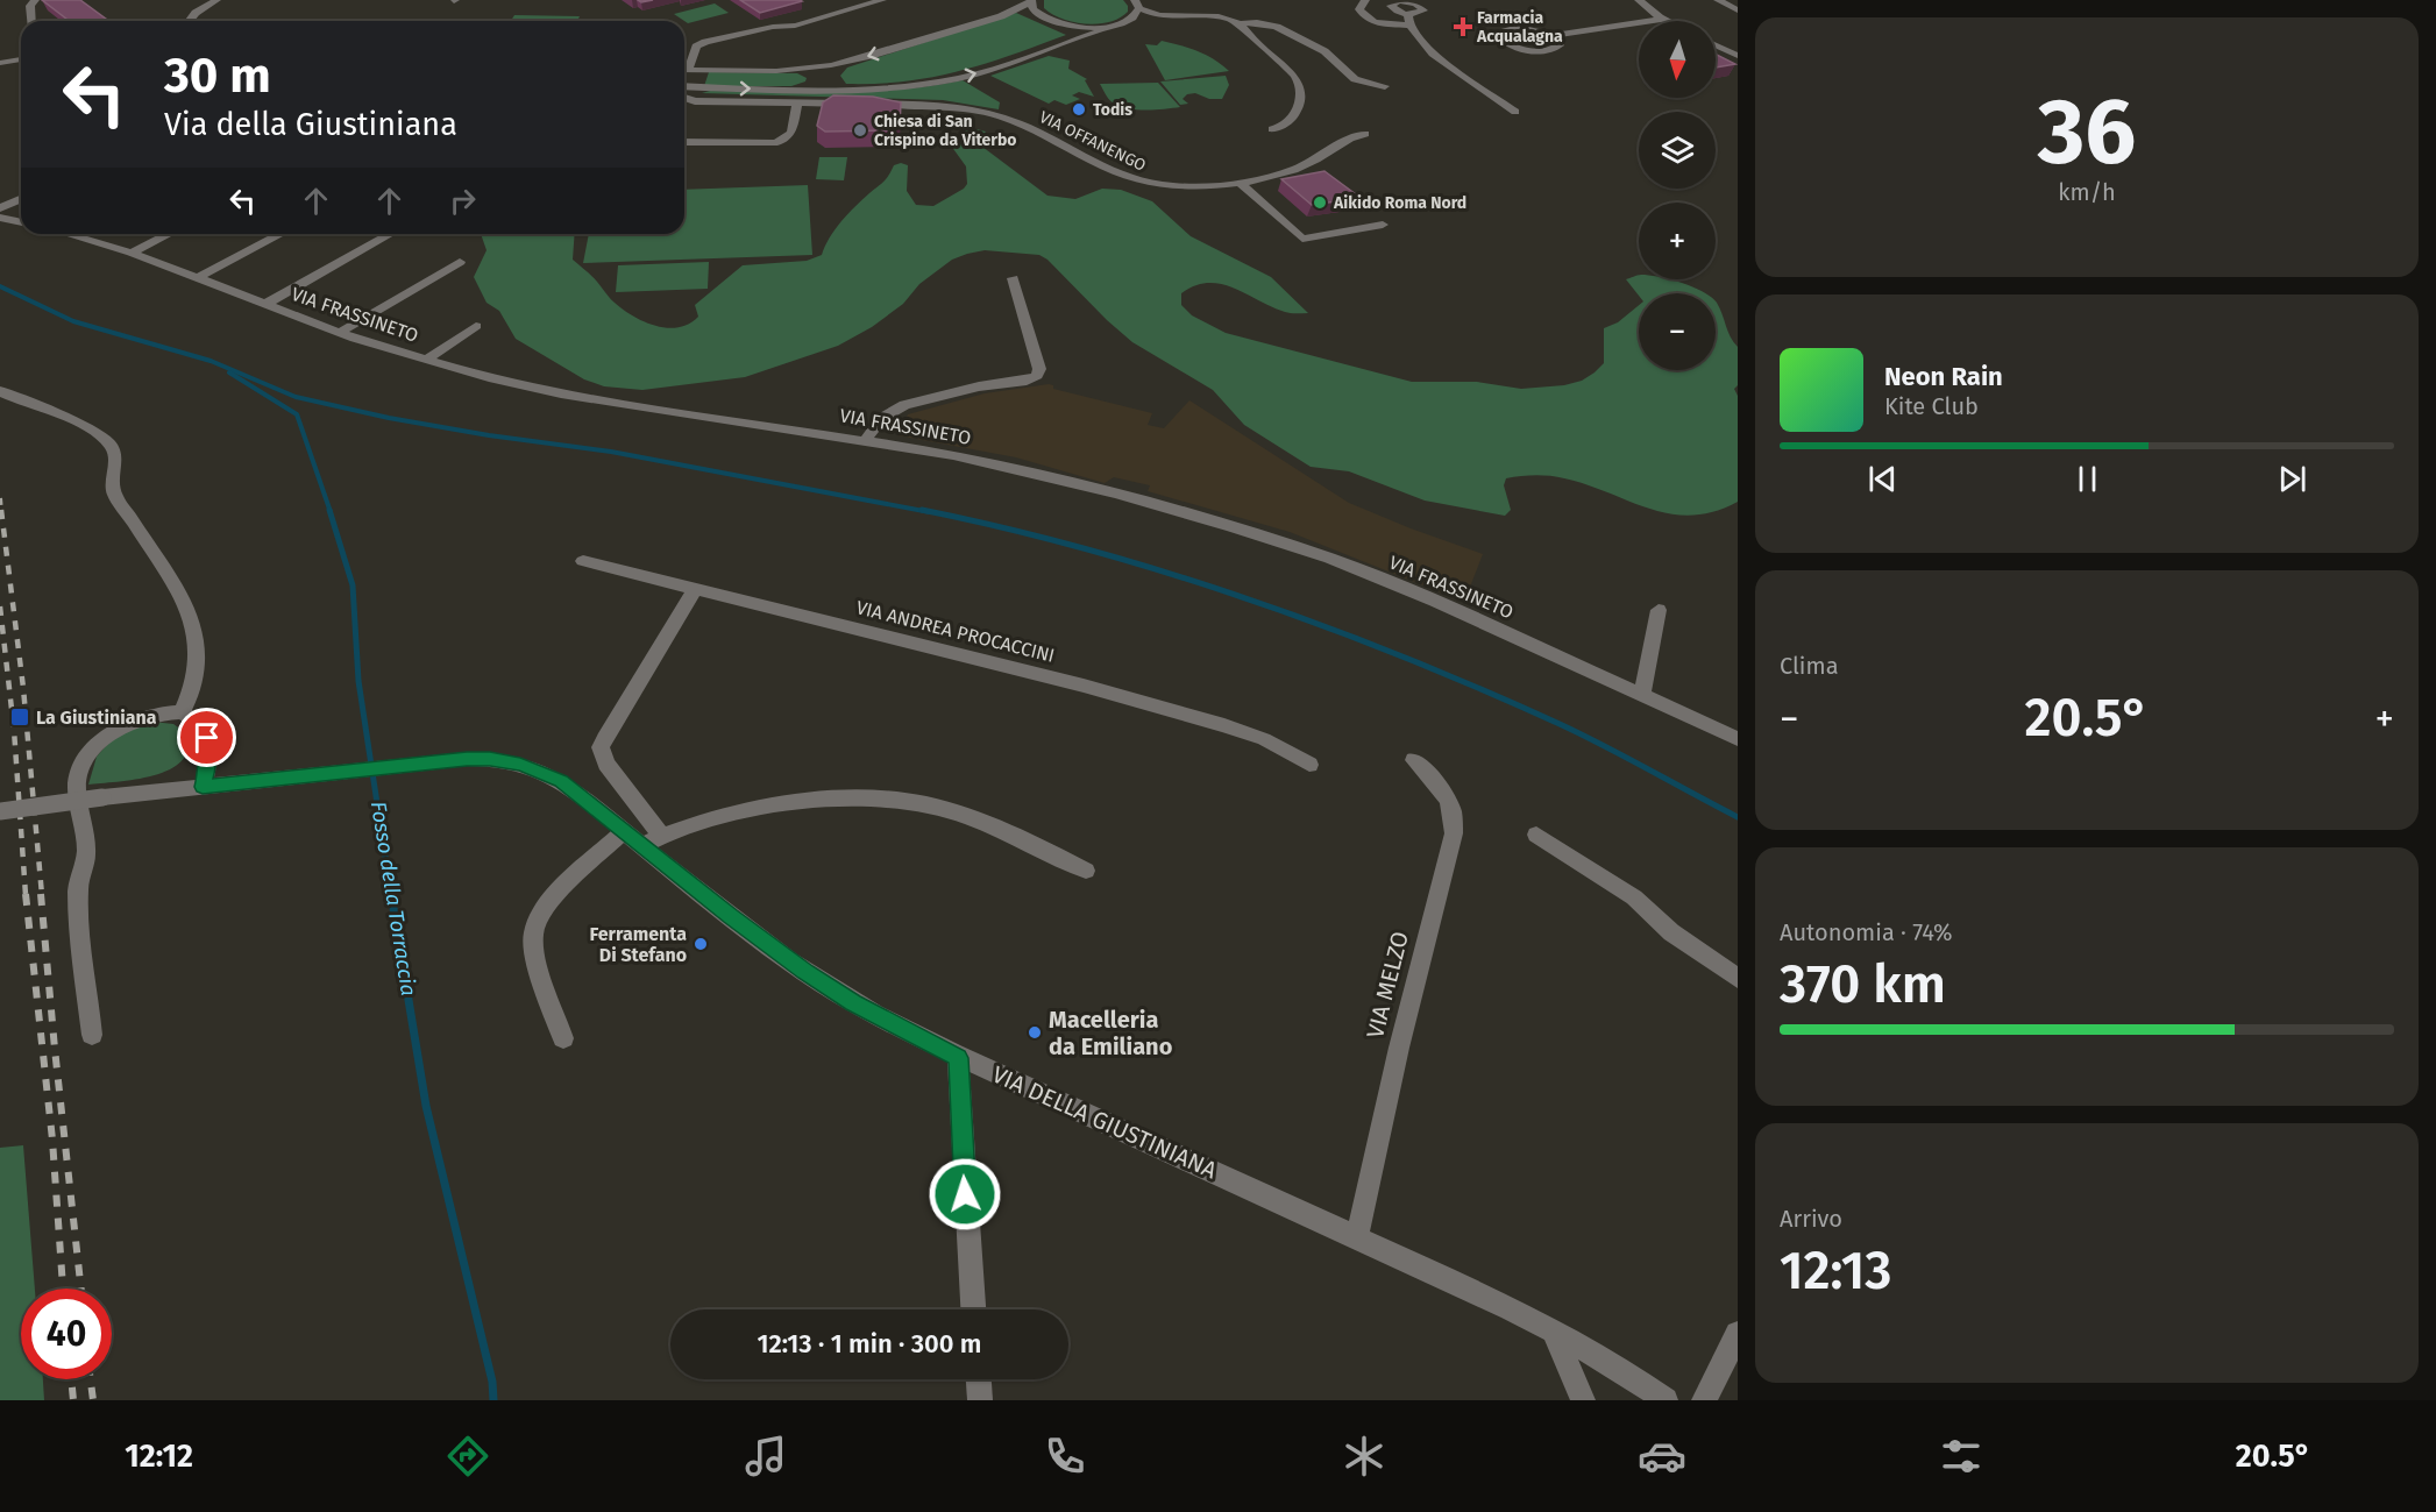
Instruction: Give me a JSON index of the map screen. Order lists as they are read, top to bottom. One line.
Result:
{"streets":{"street":["VIA OFFANENGO","VIA FRASSINETO","VIA ANDREA PROCACCINI","VIA MELZO","VIA DELLA GIUSTINIANA"]},"crossings":[["VIA MELZO","VIA DELLA GIUSTINIANA"]],"water":["Fosso della Torraccia"],"places":{"health":["Farmacia Acqualagna"],"other":["Todis","Chiesa di San Crispino da Viterbo","Aikido Roma Nord","Ferramenta Di Stefano","Macelleria da Emiliano"],"transit":["La Giustiniana"]},"north":"bottom","page":{"tile":[["36","km/h"],"Clima",["Autonomia · 74%","370 km"],["Arrivo","12:13"]],"map_buttons":["+","−"],"turn":["30 m","Via della Giustiniana"],"song":["Neon Rain","Kite Club"],"heat":["−","20.5°","+"],"limit":"40","trip":"12:13 · 1 min · 300 m","tabs":["12:12","20.5°"]}}
